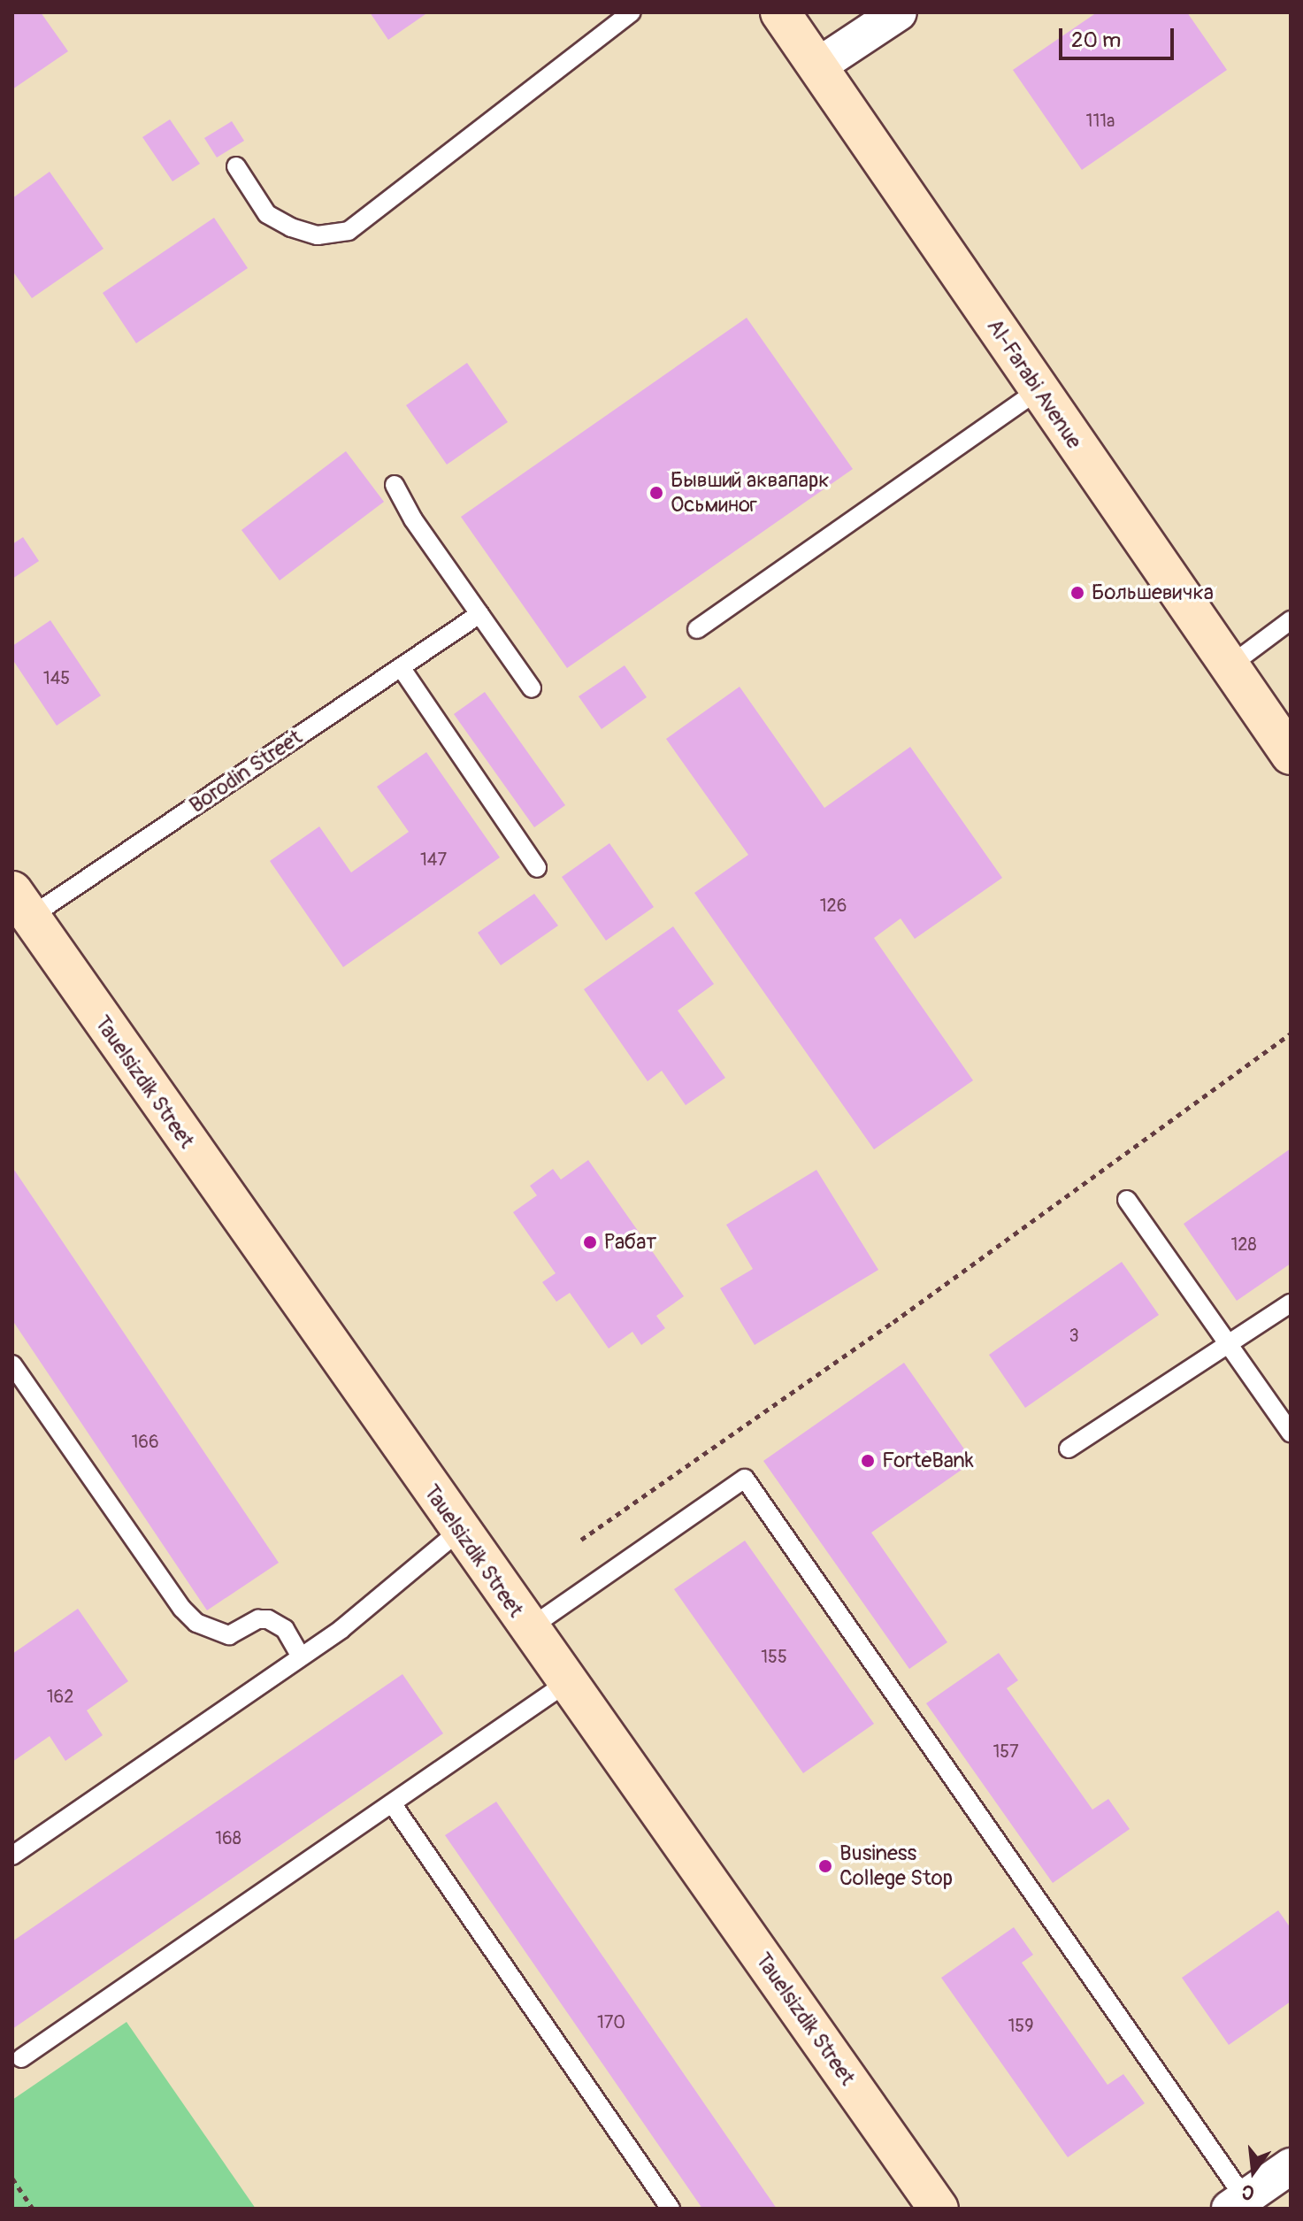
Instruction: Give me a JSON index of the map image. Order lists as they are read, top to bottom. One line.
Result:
{"streets":{"main road":["Al-Farabi Avenue","Tauelsіzdіk Street"],"lane":["Borodin Street"]},"crossings":[["Borodin Street","Tauelsіzdіk Street"]],"places":["Бывший аквапарк Осьминог","Большевичка","Рабат","ForteBank","Business College Stop"],"house_numbers":["111а","145","147","126","128","3","166","155","162","157","168","170","159"],"scale_bar":"20 m","north":"bottom"}
